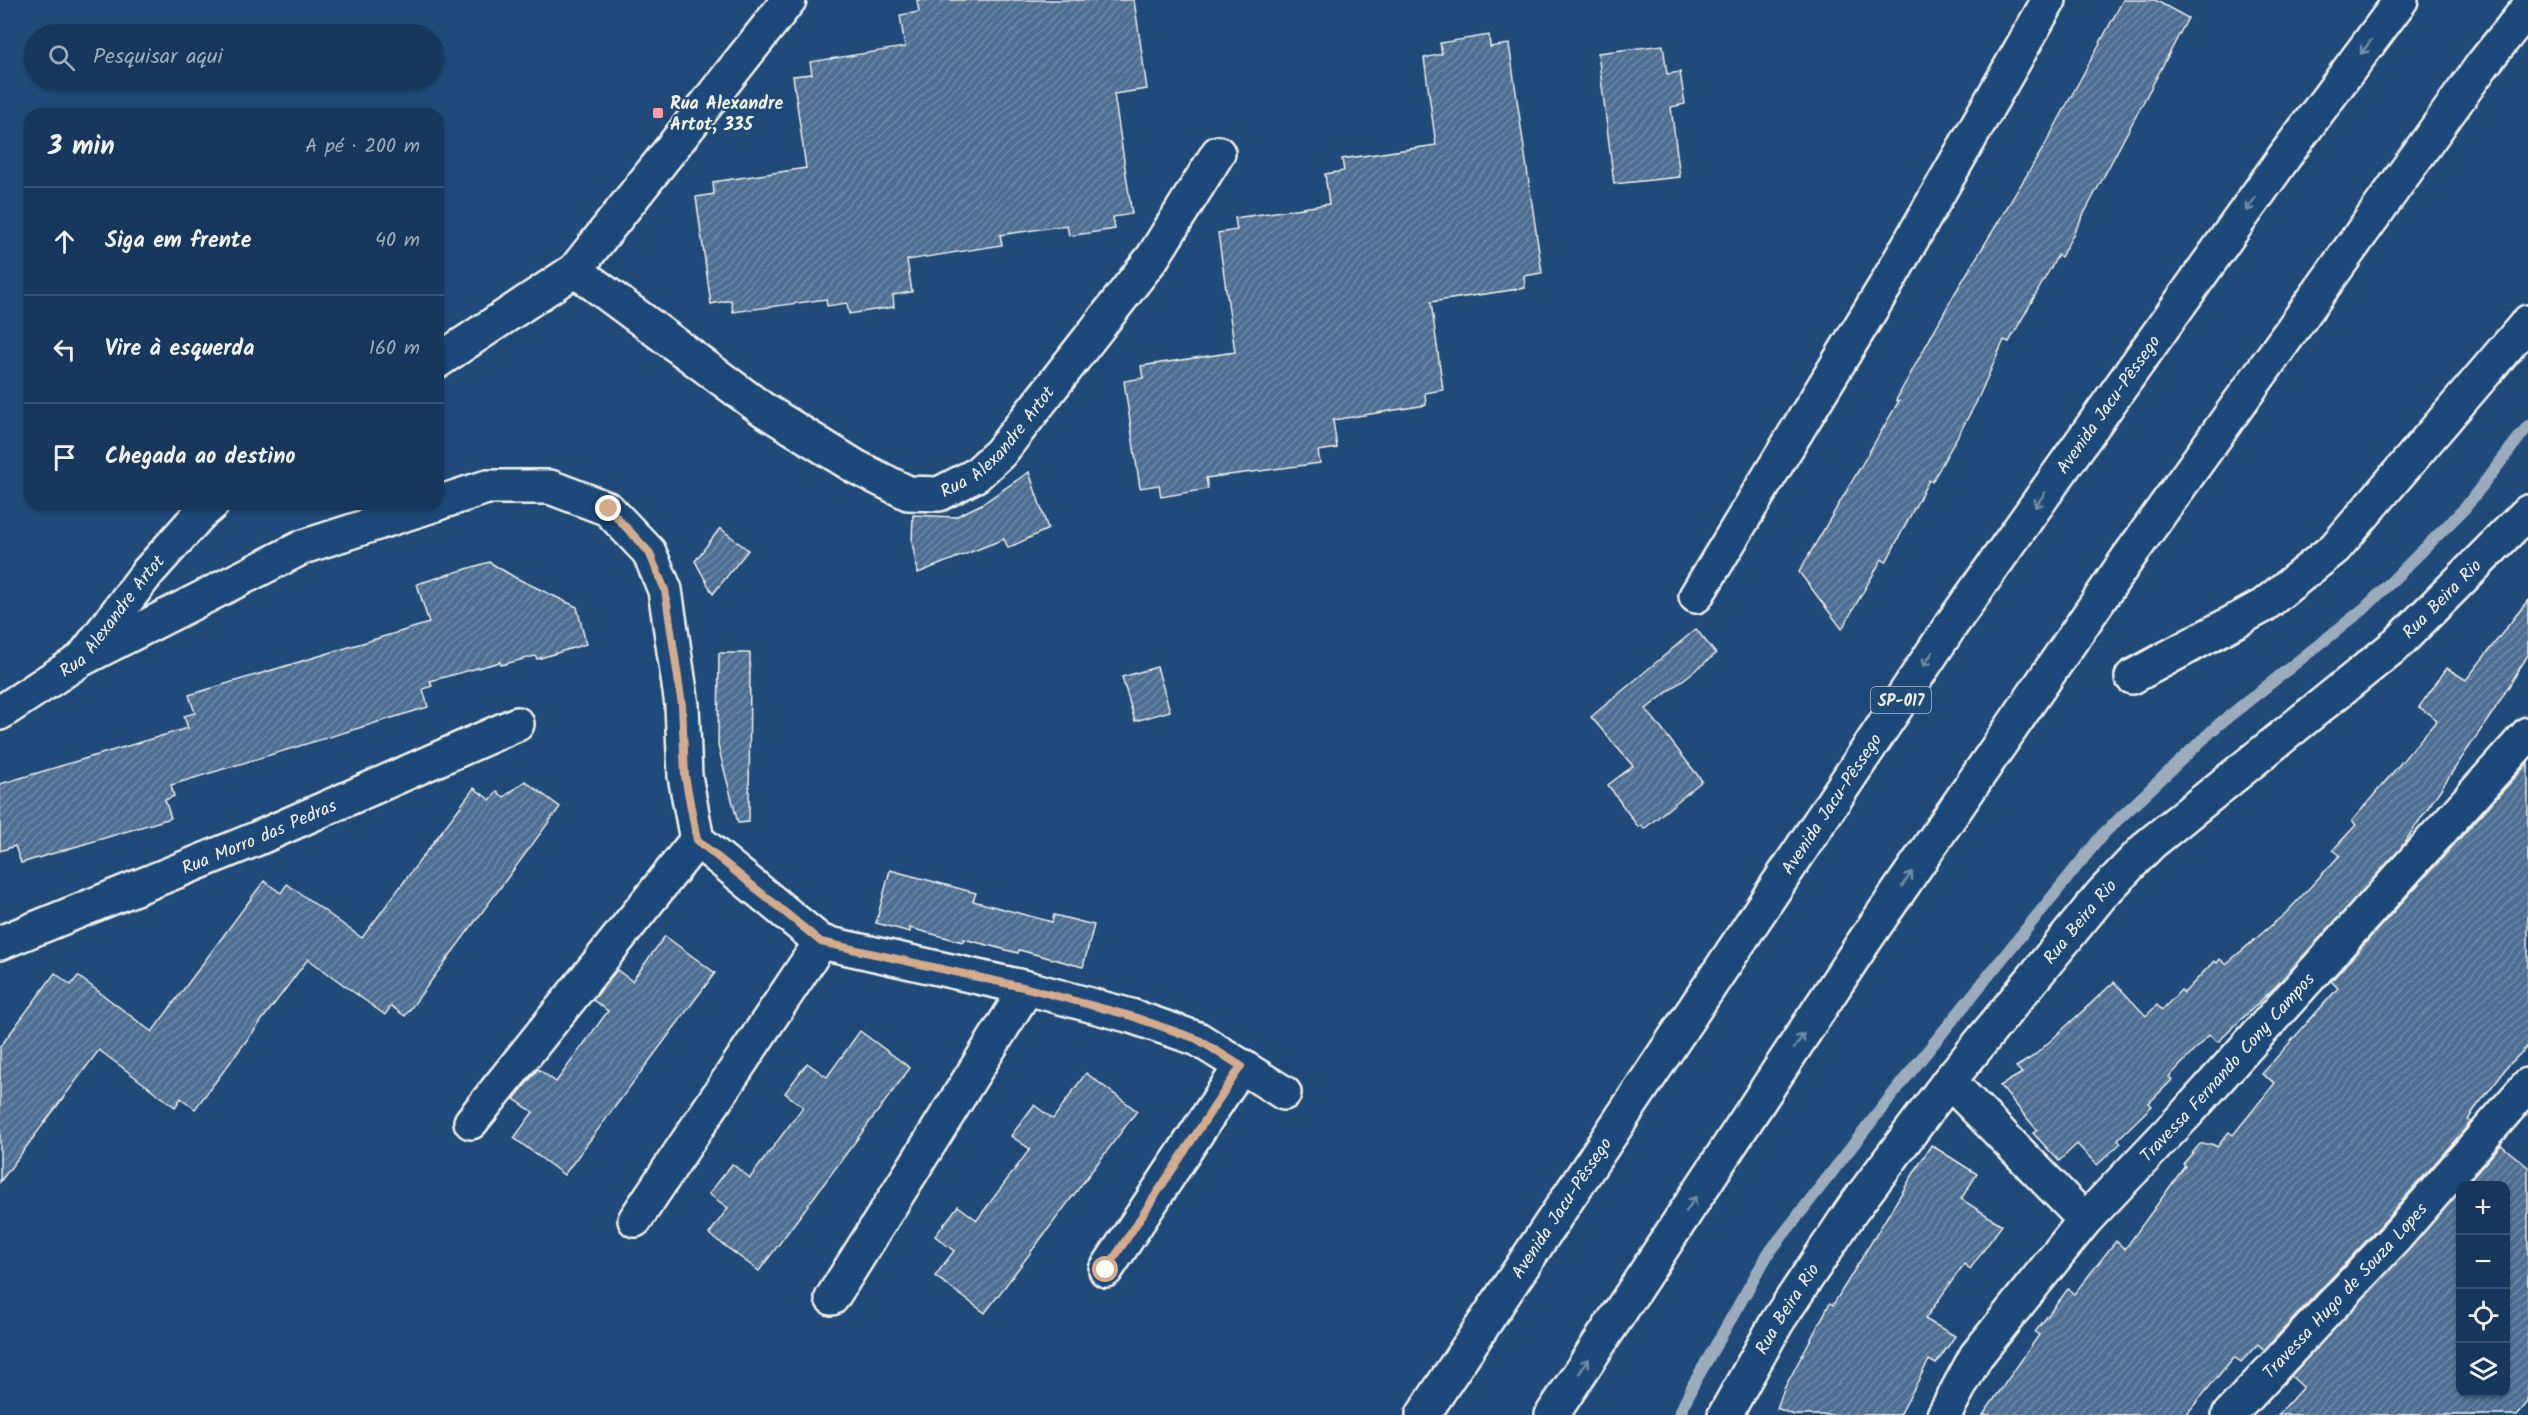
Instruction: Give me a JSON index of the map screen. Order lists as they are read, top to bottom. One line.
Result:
{"streets":{"main road":["Avenida Jacu-Pêssego","Rua Alexandre Artot","Rua Beira Rio","SP-017","Rua Morro das Pedras","Travessa Fernando Cony Campos","Travessa Hugo de Souza Lopes"]},"places":{"transit":["Rua Alexandre Artot, 335"]},"page":{"search":"Pesquisar aqui","heading":["3 min","A pé · 200 m"],"list":[["Siga em frente","40 m"],["Vire à esquerda","160 m"],"Chegada ao destino"],"map_buttons":["+","−"]}}
